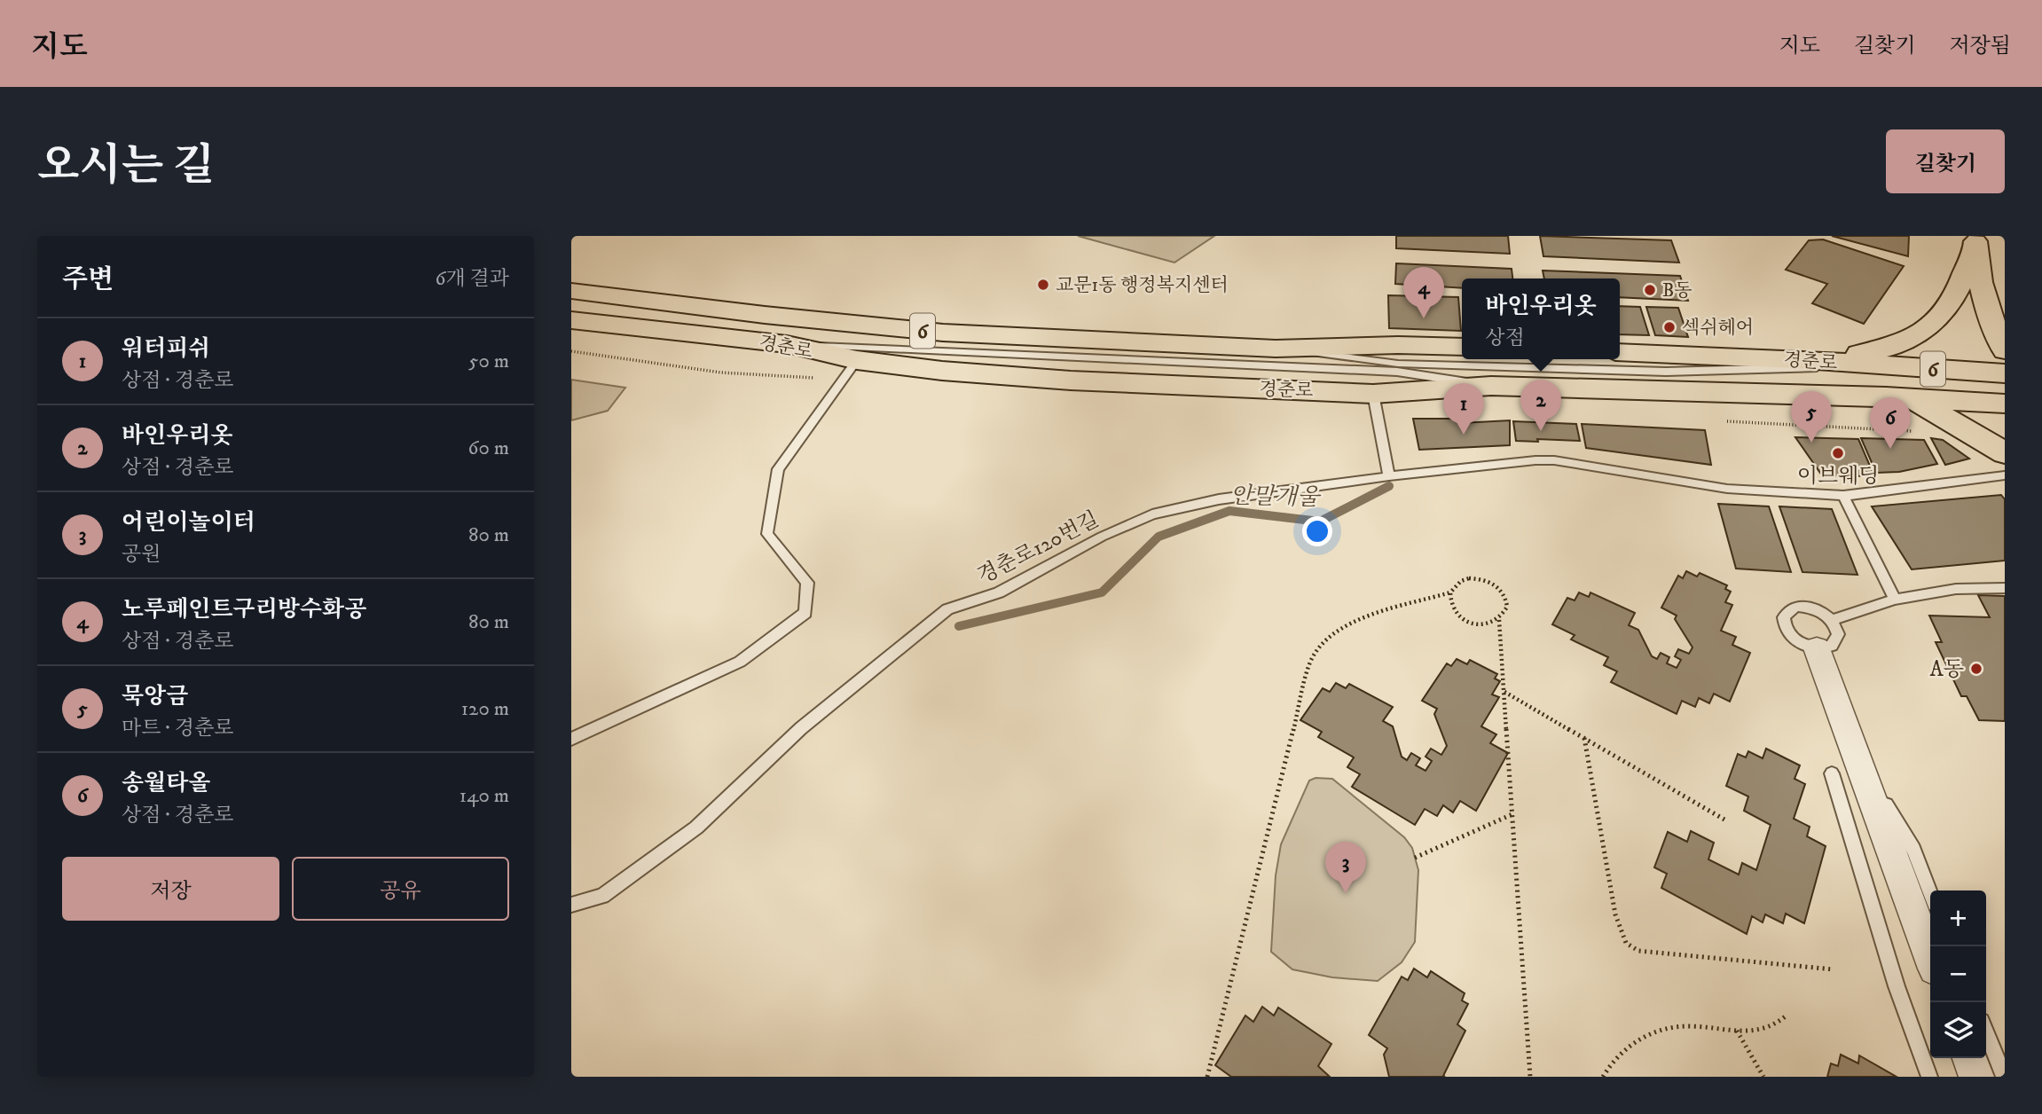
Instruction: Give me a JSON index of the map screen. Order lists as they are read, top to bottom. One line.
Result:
{"streets":{"main road":["6","경춘로"],"lane":["경춘로120번길"]},"water":["안말개울"],"places":["교문1동 행정복지센터","B동","섹쉬헤어","이브웨딩","A동"],"page":{"header":"지도","nav":["지도","길찾기","저장됨"],"title":"오시는 길","buttons":["길찾기",["저장","공유"]],"heading":["주변","6개 결과"],"pins":["4","2","1","5","6","3"],"popup":["바인우리옷","상점"],"list":[{"mark":"1","name":"워터피쉬","note":"상점 · 경춘로","value":"50 m"},{"mark":"2","name":"바인우리옷","note":"상점 · 경춘로","value":"60 m"},{"mark":"3","name":"어린이놀이터","note":"공원","value":"80 m"},{"mark":"4","name":"노루페인트구리방수화공","note":"상점 · 경춘로","value":"80 m"},{"mark":"5","name":"묵앙금","note":"마트 · 경춘로","value":"120 m"},{"mark":"6","name":"송월타올","note":"상점 · 경춘로","value":"140 m"}],"map_buttons":["+","−"]}}
